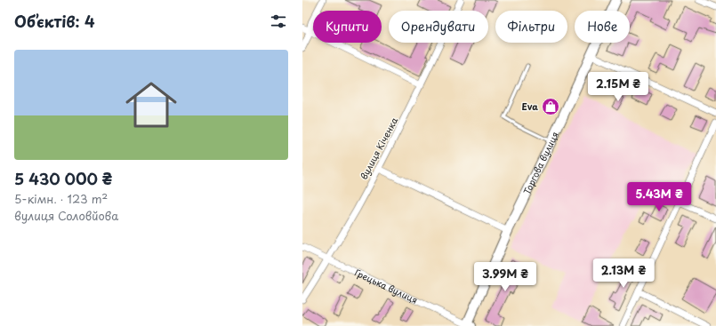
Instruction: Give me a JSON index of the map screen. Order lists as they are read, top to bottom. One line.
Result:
{"streets":{"main road":["Торгова вулиця"],"street":["вулиця Кіченка","Грецька вулиця"]},"crossings":[["вулиця Кіченка","Грецька вулиця"],["Торгова вулиця","Грецька вулиця"]],"places":{"shop":["Eva"]},"page":{"heading":"Об’єктів: 4","chip":["Купити","Орендувати","Фільтри","Нове"],"list":[{"name":"5 430 000 ₴","note":"5-кімн. · 123 m² · вулиця Соловйова"}],"price":["2.15M ₴","5.43M ₴","2.13M ₴","3.99M ₴"]}}
